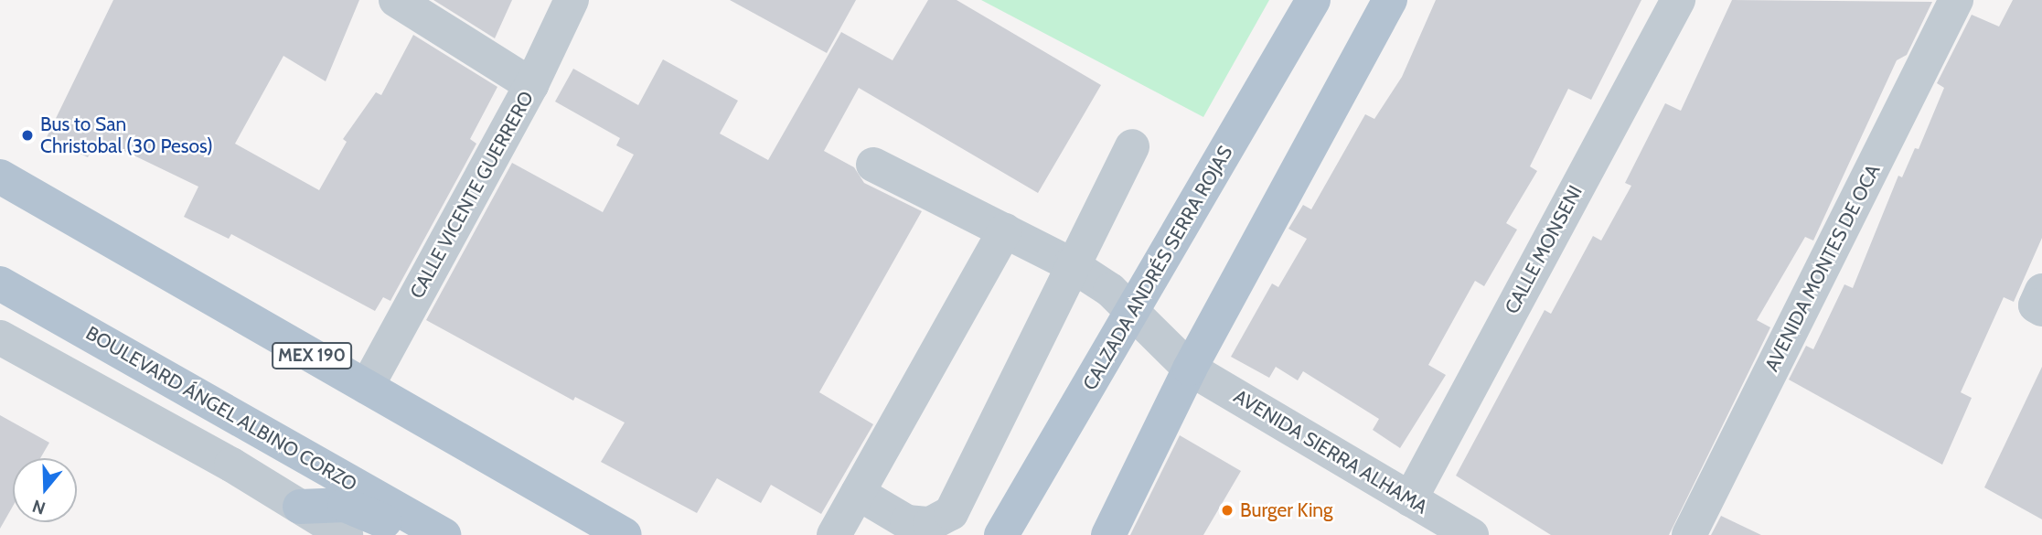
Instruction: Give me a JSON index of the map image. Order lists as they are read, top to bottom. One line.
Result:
{"streets":{"main road":["CALZADA ANDRÉS SERRA ROJAS","MEX 190","BOULEVARD ÁNGEL ALBINO CORZO"],"street":["CALLE VICENTE GUERRERO","CALLE MONSENI","AVENIDA MONTES DE OCA","AVENIDA SIERRA ALHAMA"]},"crossings":[["CALLE VICENTE GUERRERO","MEX 190"],["CALLE MONSENI","AVENIDA SIERRA ALHAMA"],["CALZADA ANDRÉS SERRA ROJAS","AVENIDA SIERRA ALHAMA"]],"places":["Bus to San Christobal (30 Pesos)","Burger King"],"north":"bottom"}
